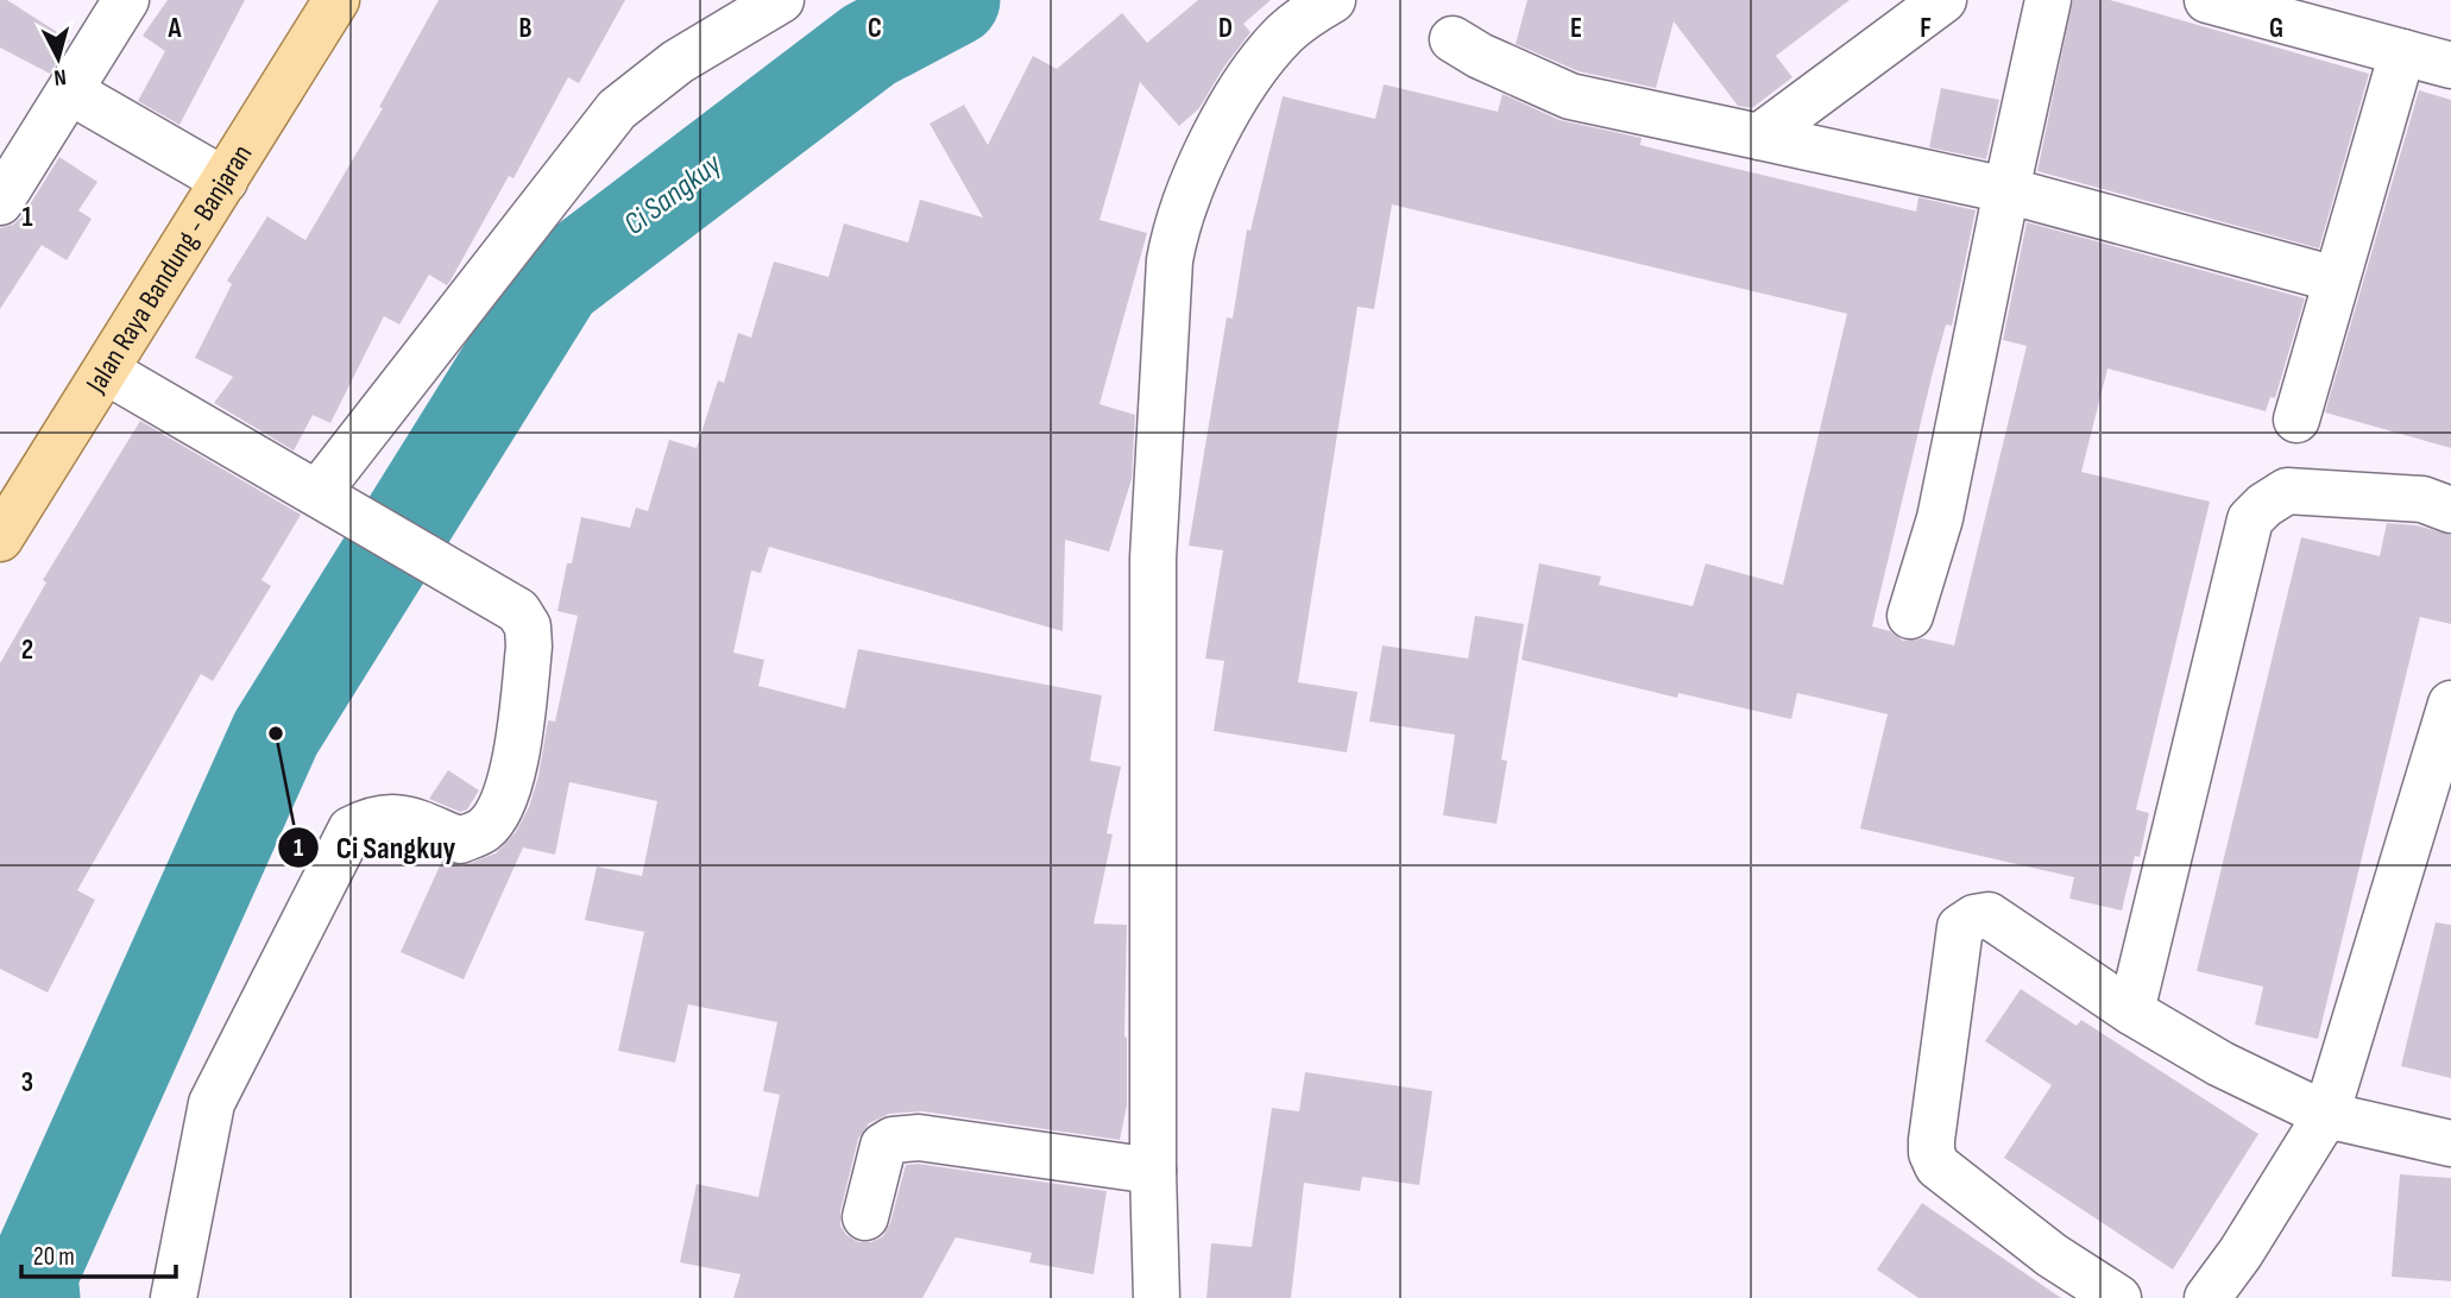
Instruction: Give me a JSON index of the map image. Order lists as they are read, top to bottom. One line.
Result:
{"streets":{"main road":["Jalan Raya Bandung - Banjaran"]},"water":["Ci Sangkuy"],"places":["Ci Sangkuy"],"scale_bar":"20 m","north":"bottom","grid":{"columns":["A","B","C","D","E","F","G"],"rows":["1","2","3"]}}
